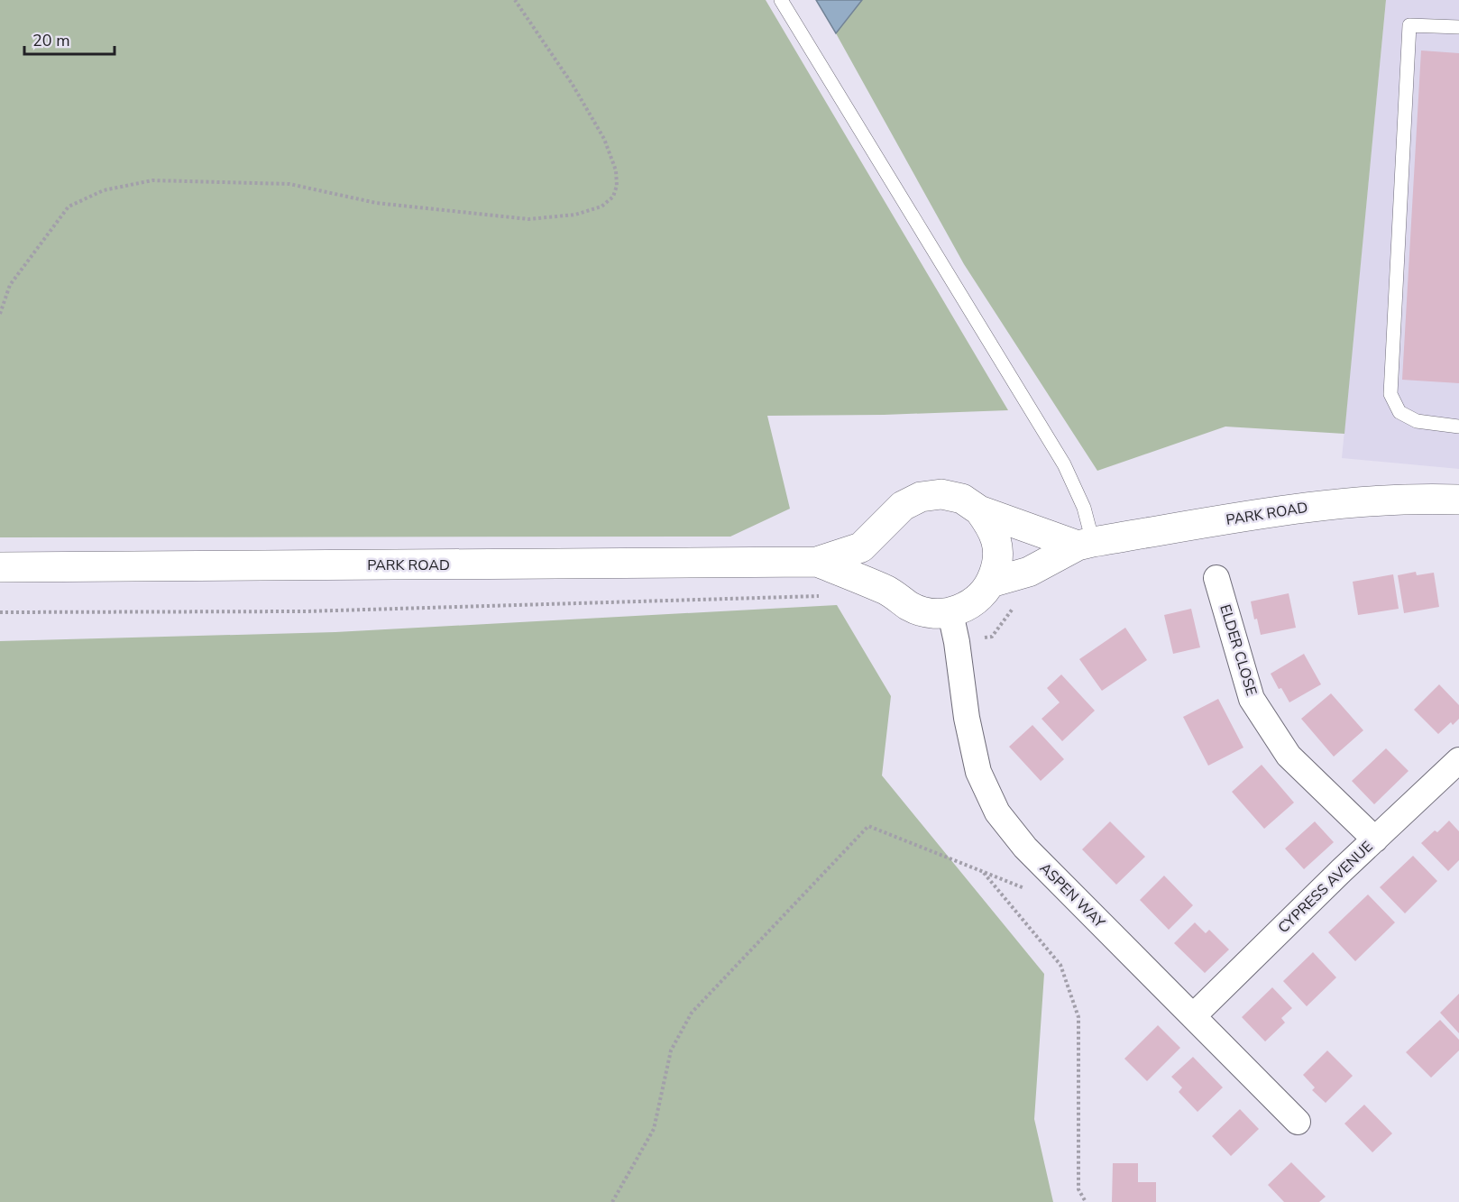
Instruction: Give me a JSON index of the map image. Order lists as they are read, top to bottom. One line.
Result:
{"streets":{"main road":["PARK ROAD"],"street":["ELDER CLOSE","CYPRESS AVENUE","ASPEN WAY"]},"crossings":[["PARK ROAD","ASPEN WAY"],["ELDER CLOSE","CYPRESS AVENUE"],["CYPRESS AVENUE","ASPEN WAY"]],"scale_bar":"20 m"}
